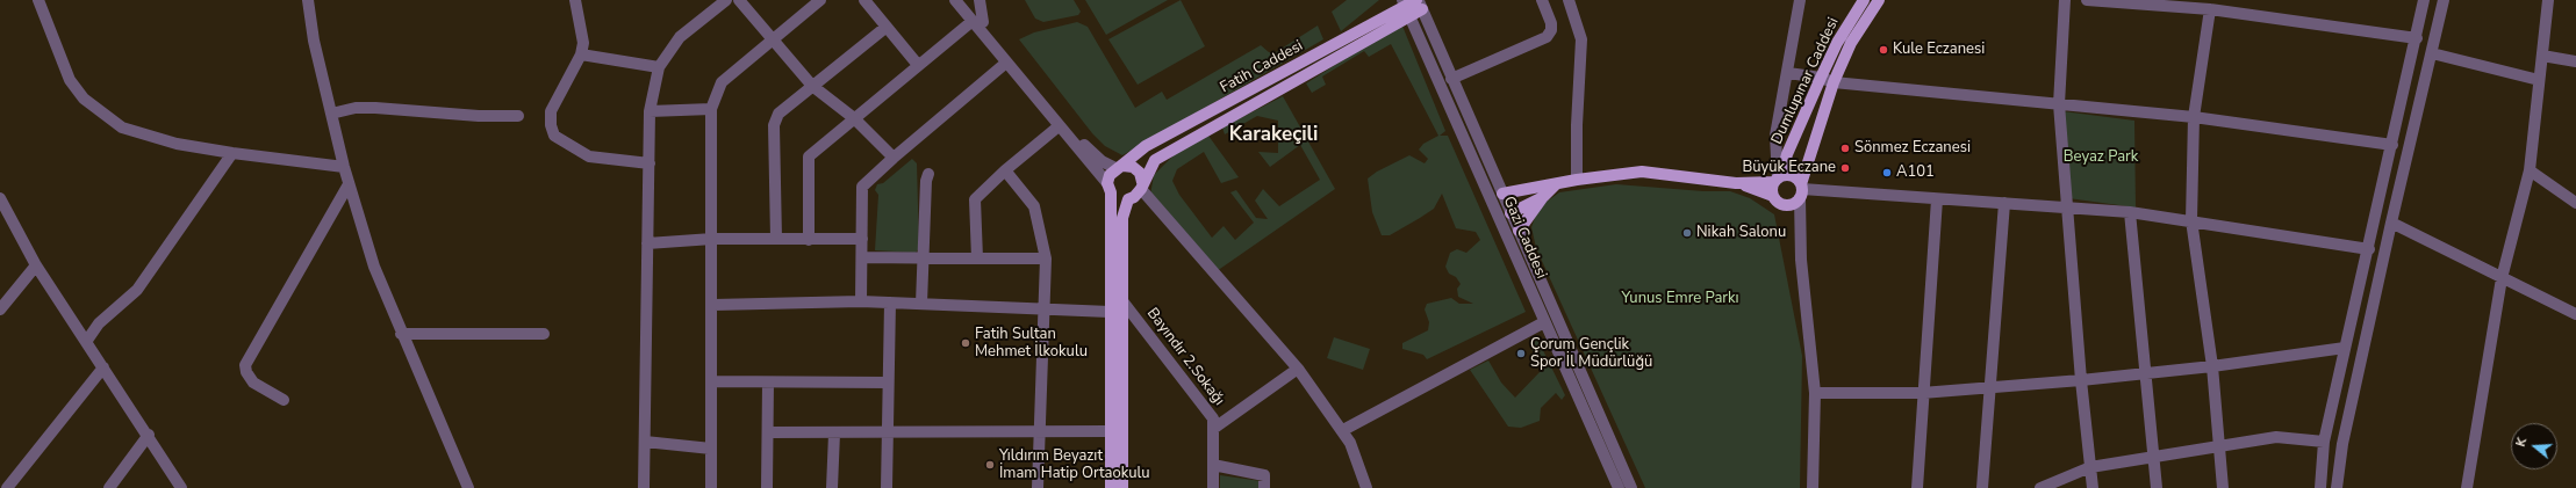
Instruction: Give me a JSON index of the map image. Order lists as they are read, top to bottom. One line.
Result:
{"streets":{"main road":["Fatih Caddesi","Dumlupınar Caddesi"],"street":["Gazi Caddesi","Bayındır 2.Sokağı"]},"crossings":[["Fatih Caddesi","Gazi Caddesi"]],"districts":["Karakeçili"],"parks":["Beyaz Park","Yunus Emre Parkı"],"places":["Kule Eczanesi","Sönmez Eczanesi","Büyük Eczane","A101","Nikah Salonu","Fatih Sultan Mehmet İlkokulu","Çorum Gençlik Spor İl Müdürlüğü","Yıldırım Beyazıt İmam Hatip Ortaokulu"],"north":"left"}
